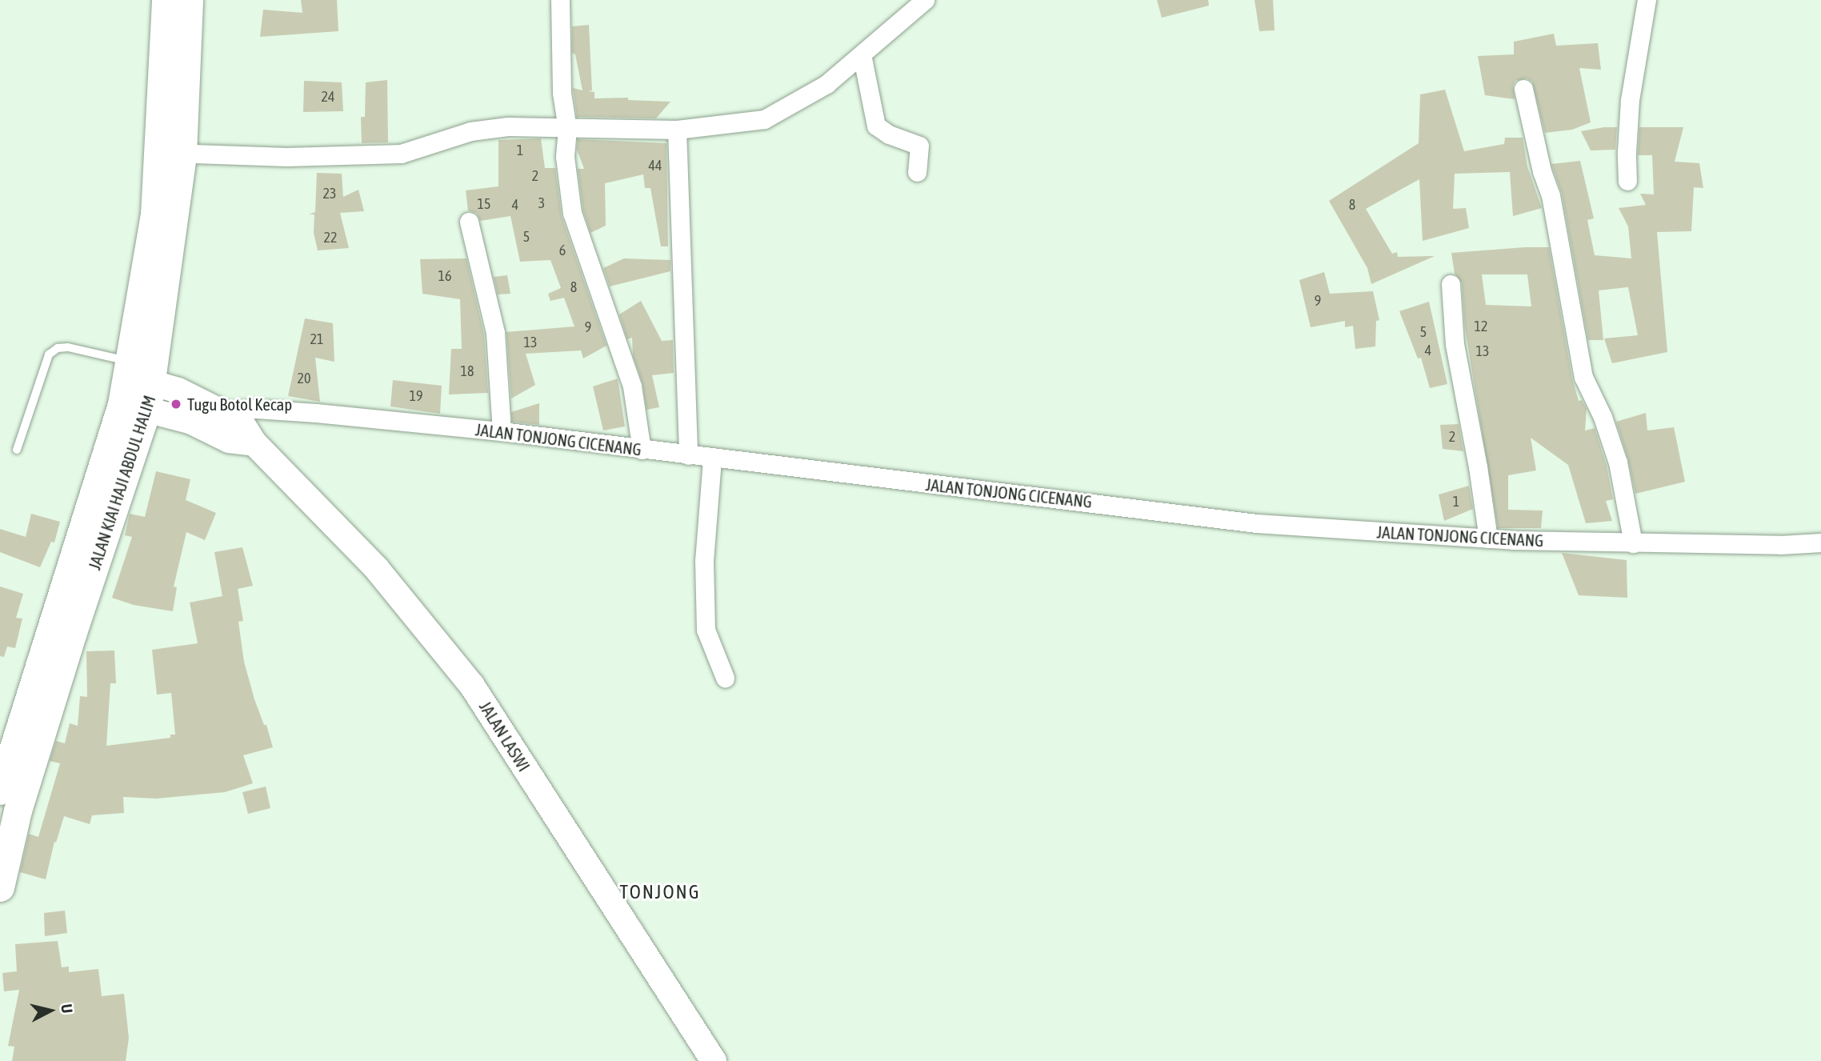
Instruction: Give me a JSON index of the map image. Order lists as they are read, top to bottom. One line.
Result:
{"streets":{"main road":["JALAN KIAI HAJI ABDUL HALIM","JALAN LASWI"],"street":["JALAN TONJONG CICENANG"]},"crossings":[["JALAN TONJONG CICENANG","JALAN LASWI"],["JALAN KIAI HAJI ABDUL HALIM","JALAN LASWI"]],"districts":["TONJONG"],"places":["Tugu Botol Kecap"],"house_numbers":["24","1","44","2","23","3","15","4","8","5","22","6","16","8","9","12","9","5","21","13","4","13","18","20","19","2","1"],"north":"right"}
